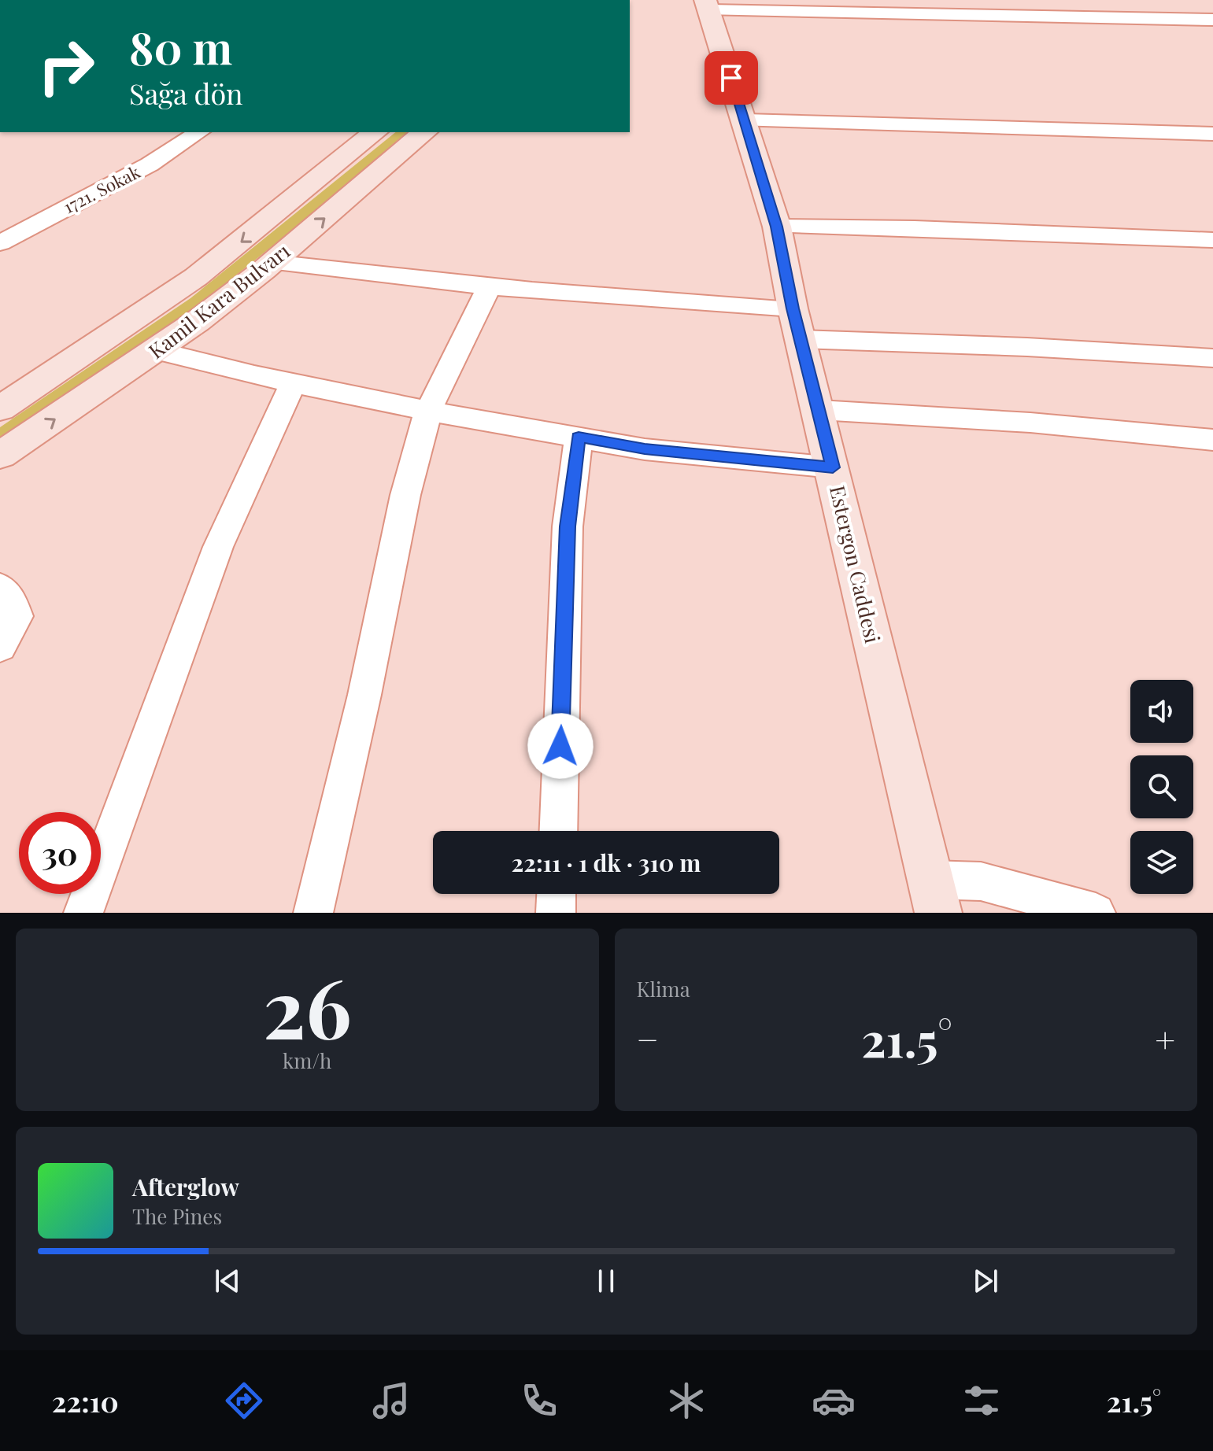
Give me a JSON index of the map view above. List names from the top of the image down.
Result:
{
  "streets": {
    "street": ["1721. Sokak", "Kamil Kara Bulvarı", "Estergon Caddesi"]
  },
  "page": {
    "turn": ["80 m", "Sağa dön"],
    "limit": "30",
    "trip": "22:11 · 1 dk · 310 m",
    "tile": [
      ["26", "km/h"],
      "Klima"
    ],
    "heat": ["−", "21.5°", "+"],
    "song": ["Afterglow", "The Pines"],
    "tabs": ["22:10", "21.5°"]
  }
}
